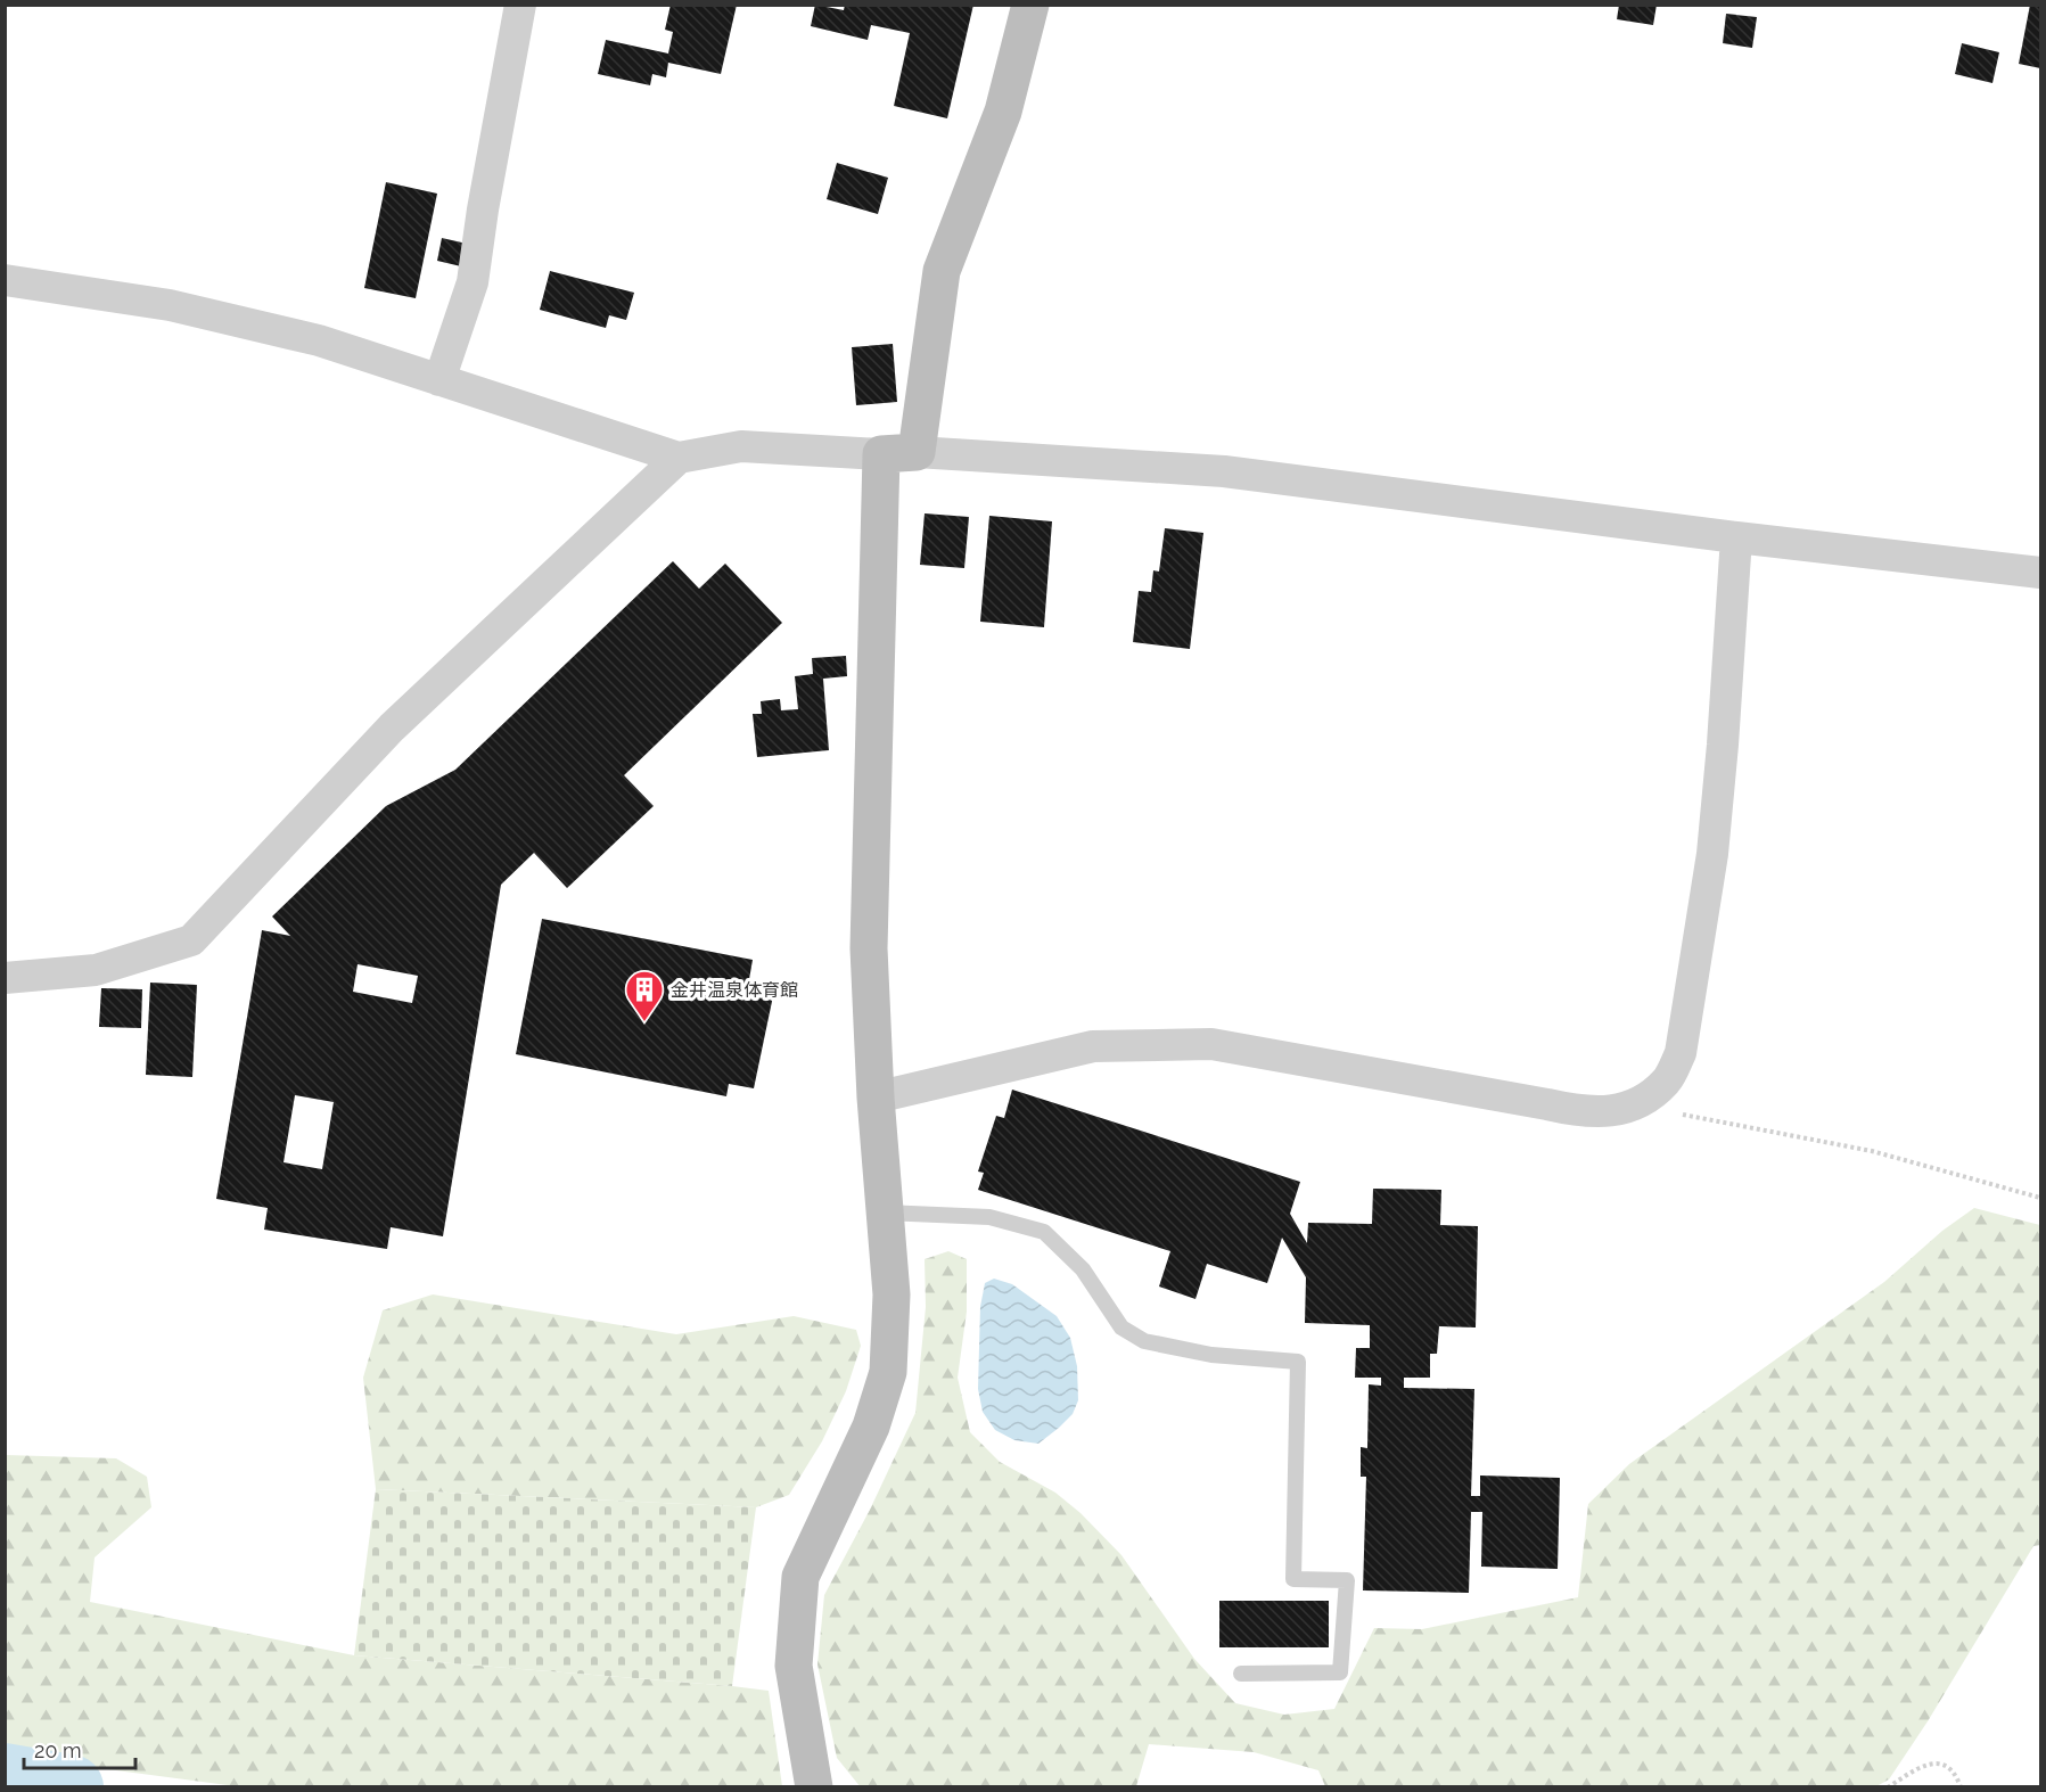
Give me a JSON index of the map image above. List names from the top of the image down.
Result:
{
  "places": {
    "building": ["金井温泉体育館"]
  },
  "scale_bar": "20 m"
}
